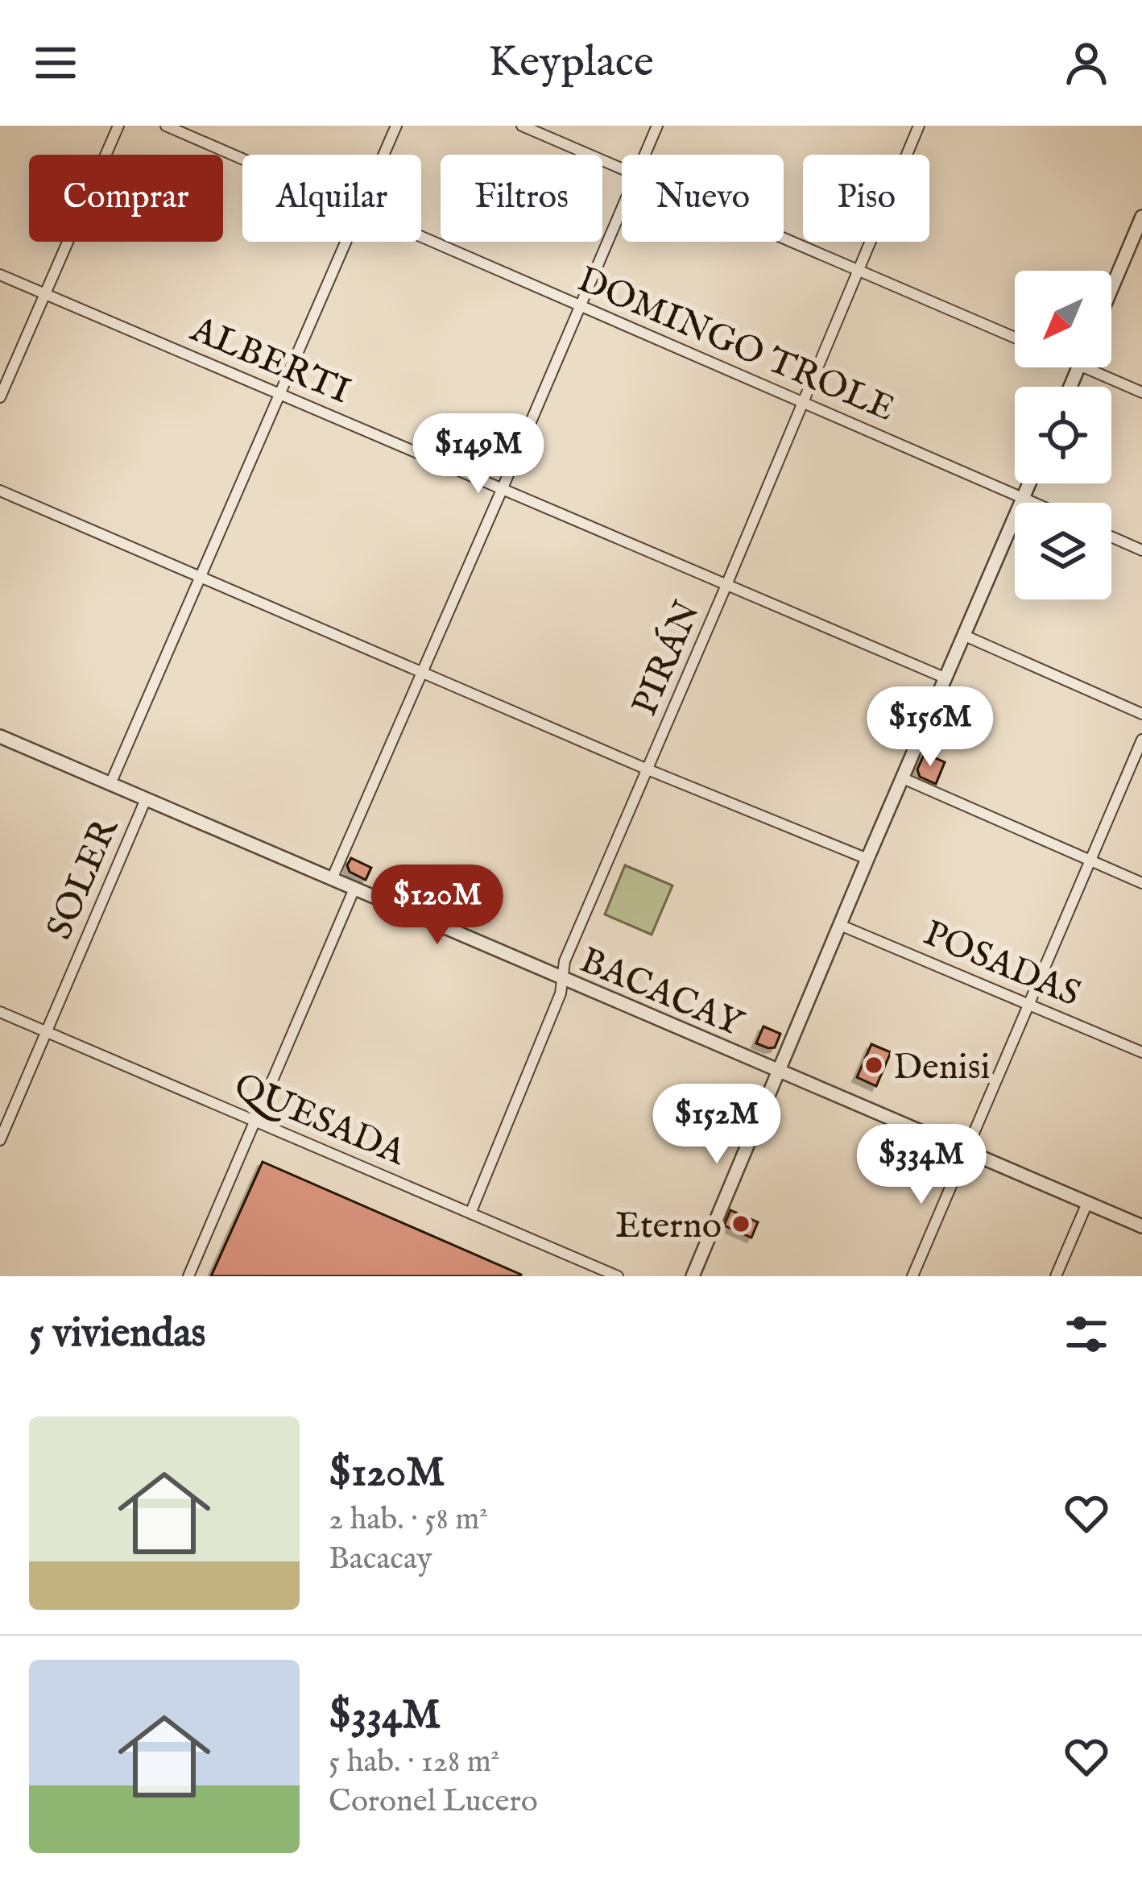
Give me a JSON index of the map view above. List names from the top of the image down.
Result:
{
  "streets": {
    "street": [
      "DOMINGO TROLE",
      "ALBERTI",
      "PIRÁN",
      "SOLER",
      "POSADAS",
      "BACACAY",
      "QUESADA"
    ]
  },
  "crossings": [
    ["DOMINGO TROLE", "PIRÁN"],
    ["ALBERTI", "PIRÁN"],
    ["PIRÁN", "BACACAY"],
    ["PIRÁN", "QUESADA"],
    ["SOLER", "BACACAY"],
    ["SOLER", "QUESADA"]
  ],
  "places": ["Denisi", "Eterno"],
  "north": "bottom left",
  "page": {
    "header": "Keyplace",
    "chip": [
      "Comprar",
      "Alquilar",
      "Filtros",
      "Nuevo",
      "Piso"
    ],
    "price": [
      "$149M",
      "$156M",
      "$120M",
      "$152M",
      "$334M"
    ],
    "heading": "5 viviendas",
    "list": [
      {
        "name": "$120M",
        "note": "2 hab. · 58 m² · Bacacay"
      },
      {
        "name": "$334M",
        "note": "5 hab. · 128 m² · Coronel Lucero"
      }
    ]
  }
}
